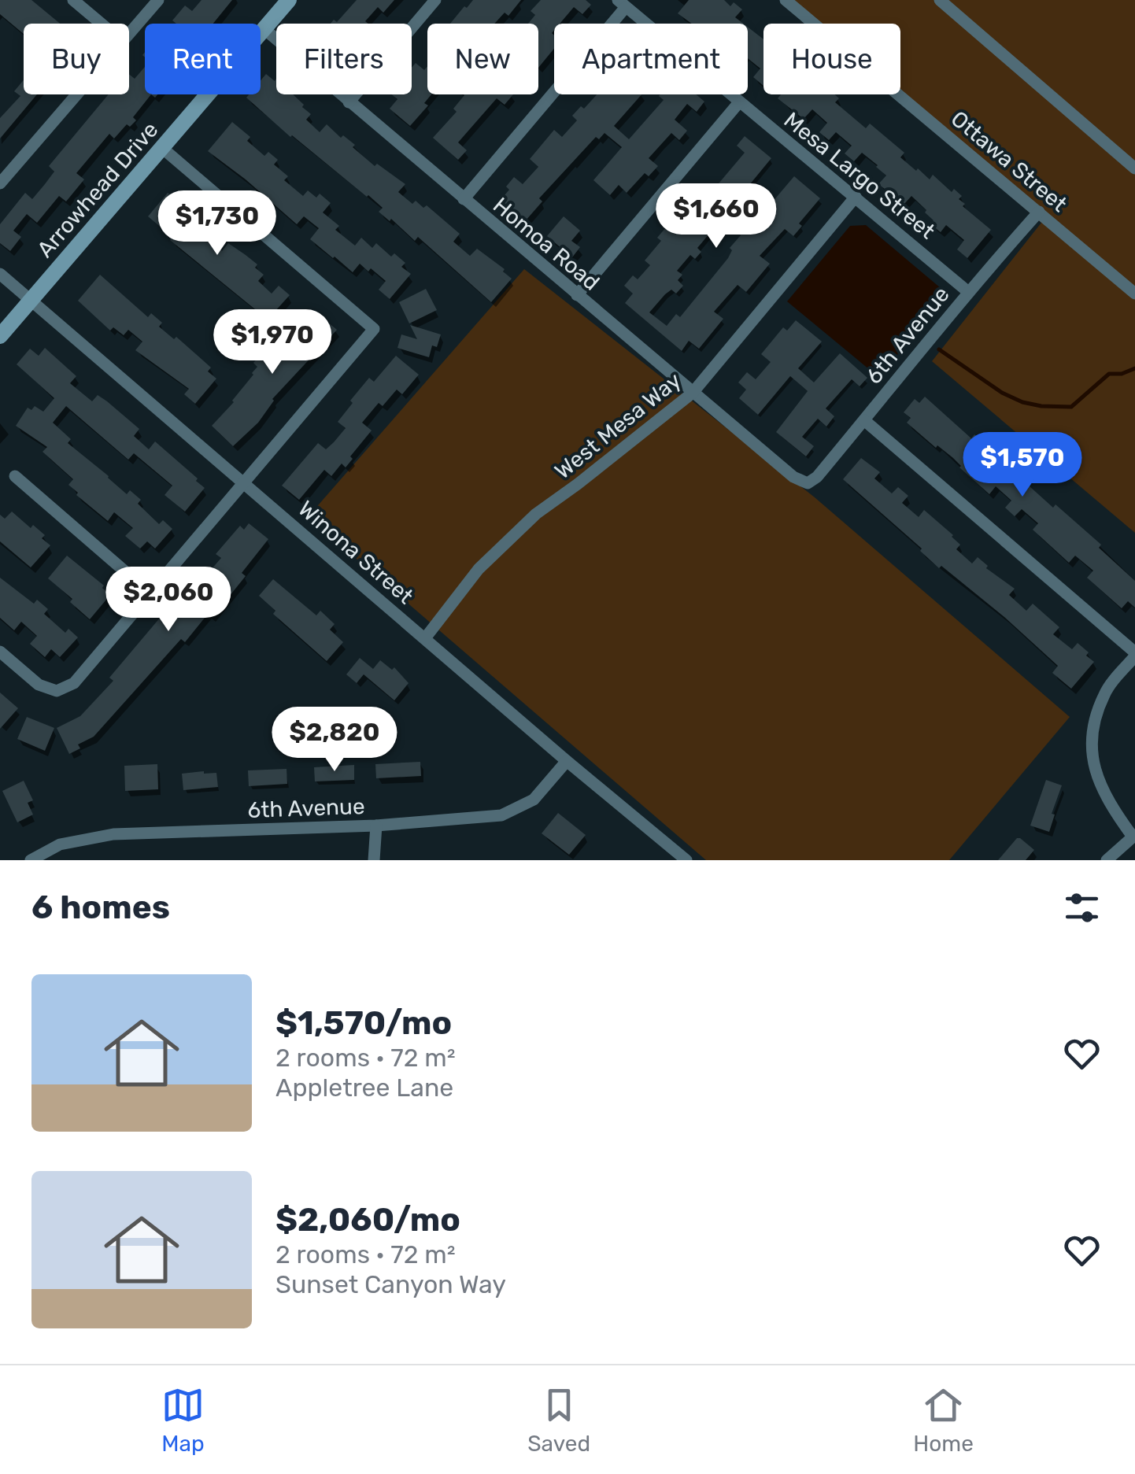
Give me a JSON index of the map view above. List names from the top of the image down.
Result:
{
  "streets": {
    "main road": ["Arrowhead Drive"],
    "street": [
      "Ottawa Street",
      "Mesa Largo Street",
      "Homoa Road",
      "6th Avenue",
      "West Mesa Way",
      "Winona Street"
    ]
  },
  "crossings": [
    ["Ottawa Street", "6th Avenue"],
    ["Mesa Largo Street", "6th Avenue"],
    ["Mesa Largo Street", "West Mesa Way"],
    ["Arrowhead Drive", "Homoa Road"],
    ["Arrowhead Drive", "Winona Street"],
    ["Homoa Road", "6th Avenue"],
    ["Homoa Road", "West Mesa Way"],
    ["6th Avenue", "Winona Street"],
    ["West Mesa Way", "Winona Street"]
  ],
  "page": {
    "chip": [
      "Buy",
      "Rent",
      "Filters",
      "New",
      "Apartment",
      "House"
    ],
    "price": [
      "$1,660",
      "$1,730",
      "$1,970",
      "$1,570",
      "$2,060",
      "$2,820"
    ],
    "heading": "6 homes",
    "list": [
      {
        "name": "$1,570/mo",
        "note": "2 rooms · 72 m² · Appletree Lane"
      },
      {
        "name": "$2,060/mo",
        "note": "2 rooms · 72 m² · Sunset Canyon Way"
      }
    ],
    "tabs": ["Map", "Saved", "Home"]
  }
}
